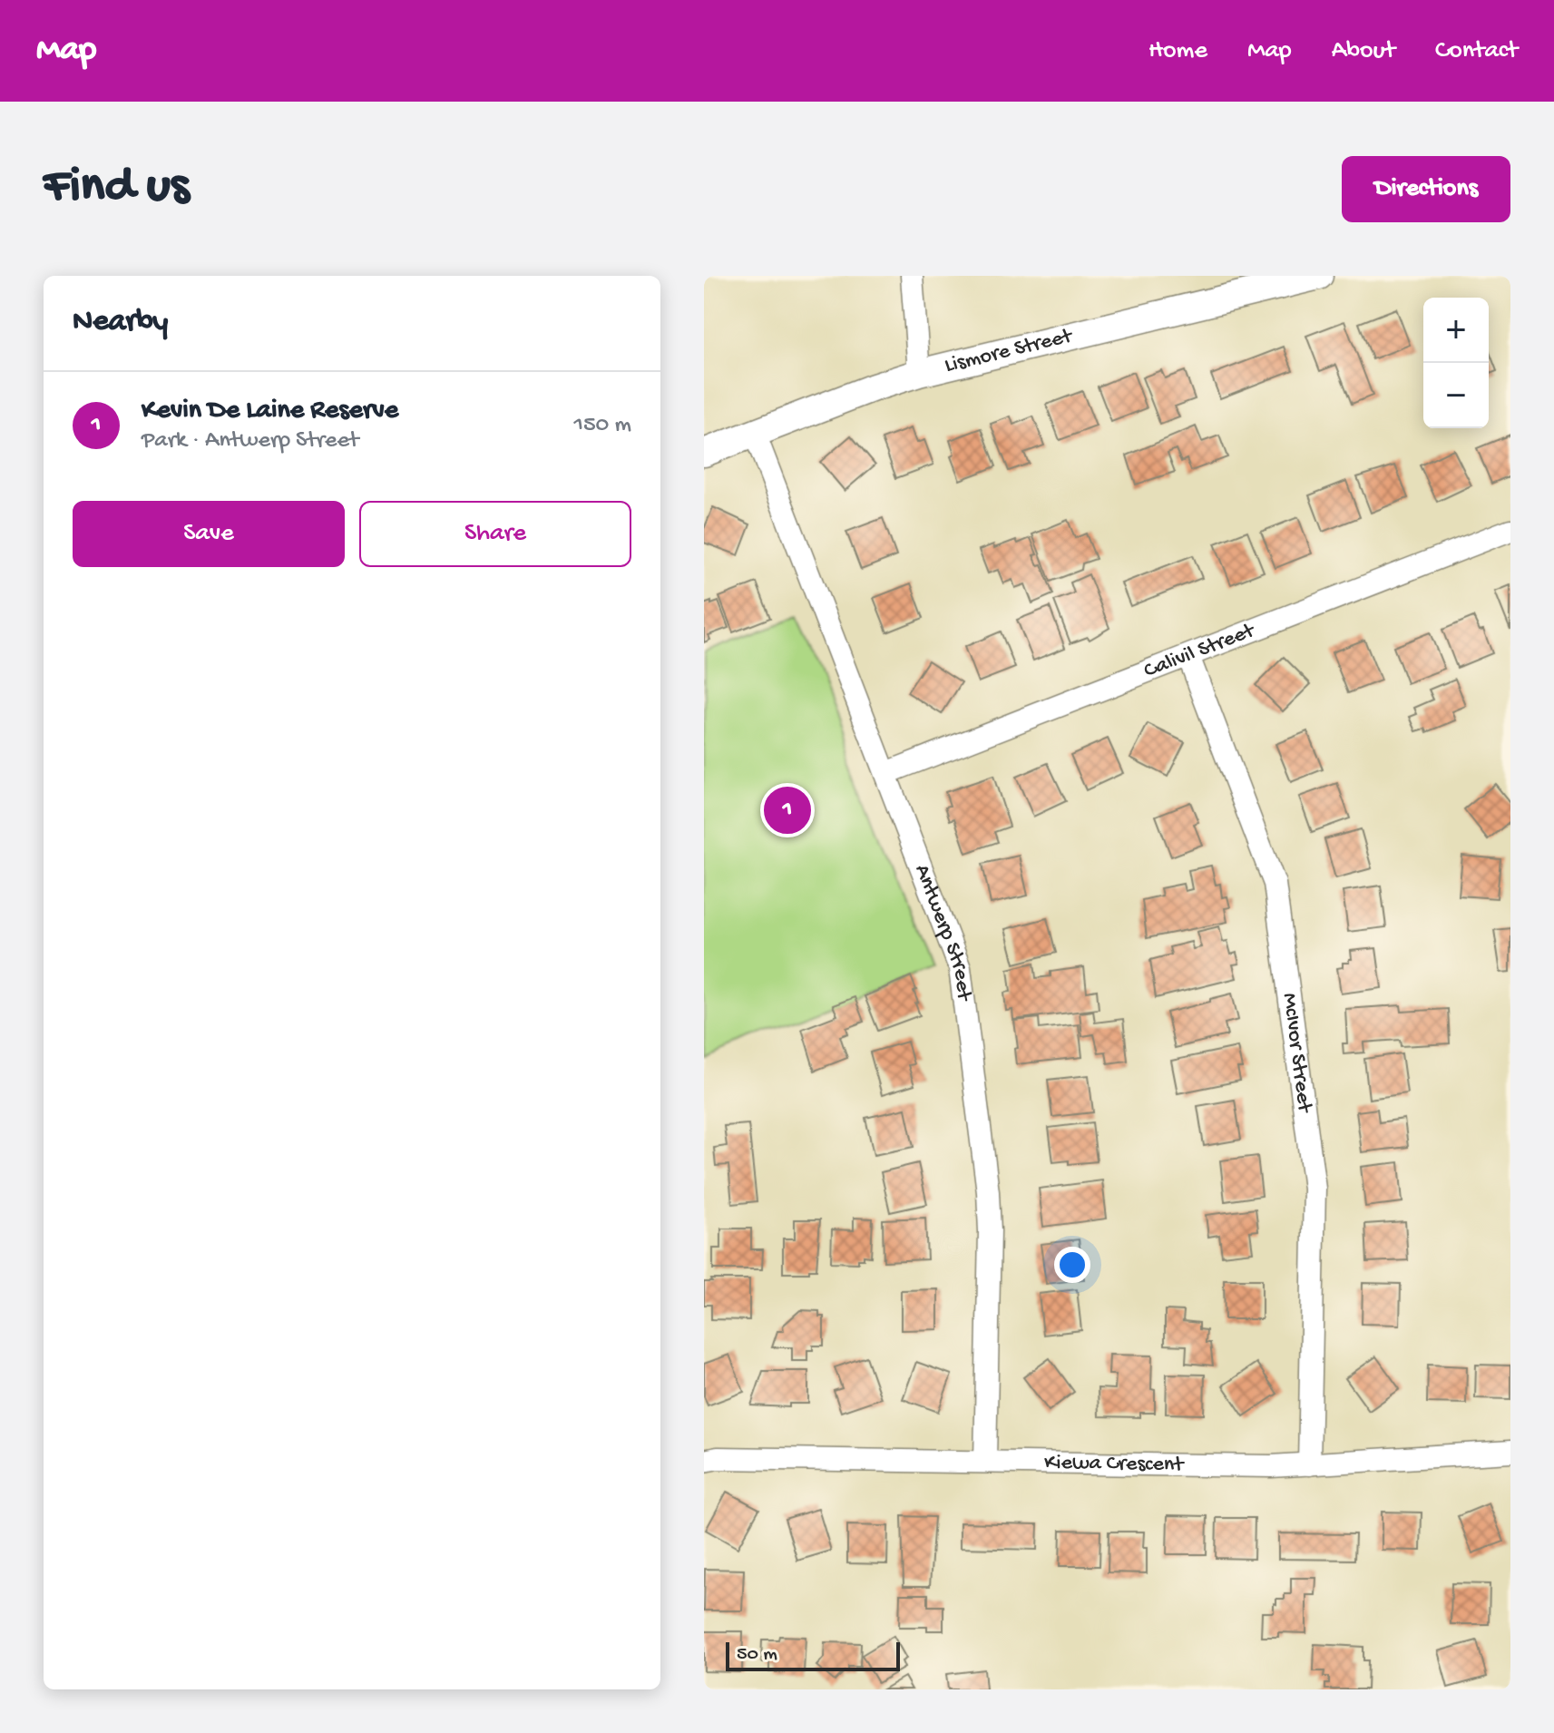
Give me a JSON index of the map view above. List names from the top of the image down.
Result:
{
  "streets": {
    "street": [
      "Lismore Street",
      "Calivil Street",
      "Antwerp Street",
      "McIvor Street",
      "Kiewa Crescent"
    ]
  },
  "crossings": [
    ["Lismore Street", "Antwerp Street"],
    ["Calivil Street", "Antwerp Street"],
    ["Calivil Street", "McIvor Street"],
    ["Antwerp Street", "Kiewa Crescent"],
    ["McIvor Street", "Kiewa Crescent"]
  ],
  "scale_bar": "50 m",
  "page": {
    "header": "Map",
    "nav": [
      "Home",
      "Map",
      "About",
      "Contact"
    ],
    "buttons": [
      "Directions",
      ["Save", "Share"]
    ],
    "title": "Find us",
    "heading": "Nearby",
    "map_buttons": ["+", "−"],
    "list": [
      {
        "mark": "1",
        "name": "Kevin De Laine Reserve",
        "note": "Park · Antwerp Street",
        "value": "150 m"
      }
    ],
    "pins": "1",
    "scale": "50 m"
  }
}
